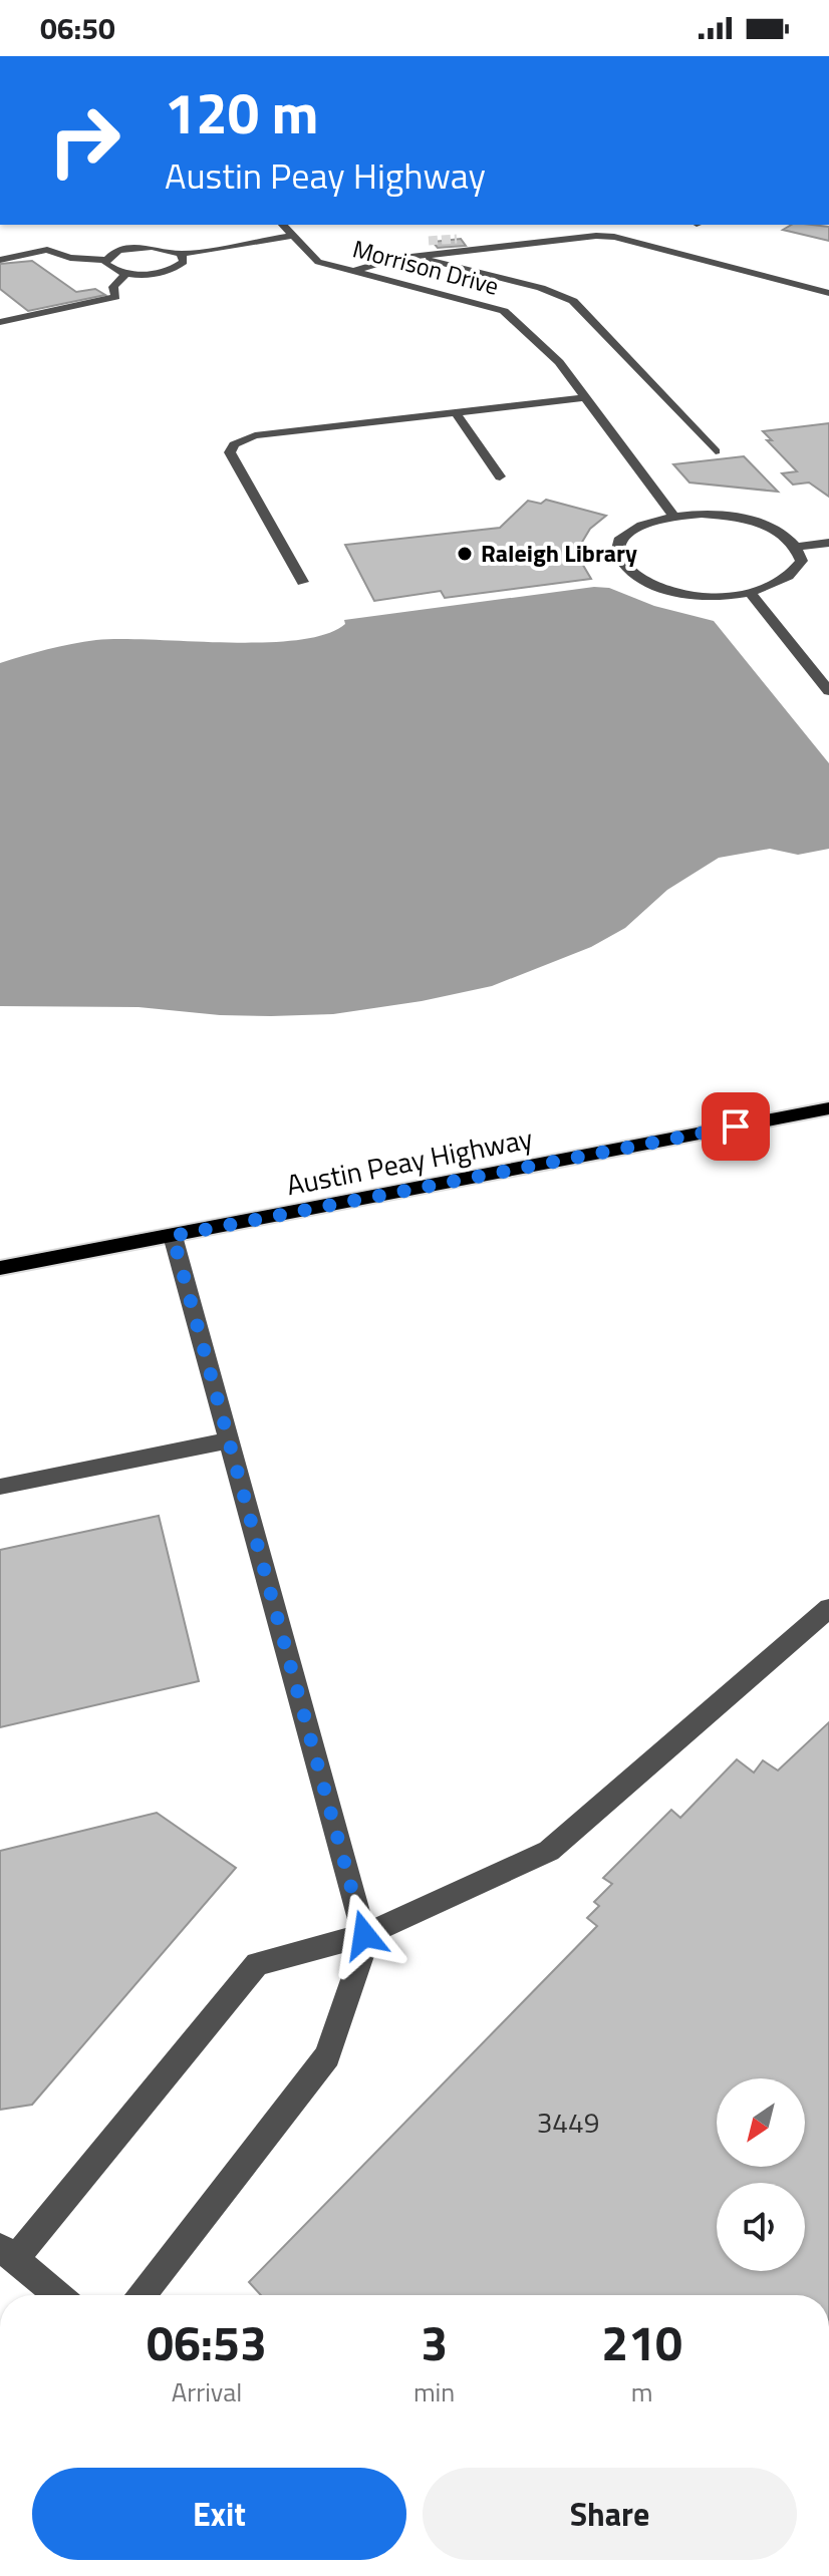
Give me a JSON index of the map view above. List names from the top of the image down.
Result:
{
  "streets": {
    "main road": ["Austin Peay Highway"],
    "street": ["Morrison Drive"]
  },
  "places": ["Raleigh Library"],
  "house_numbers": ["3449"],
  "north": "bottom left",
  "page": {
    "status": "06:50",
    "turn": ["120 m", "Austin Peay Highway"],
    "eta": [
      "06:53",
      "Arrival",
      "3",
      "min",
      "210",
      "m"
    ],
    "buttons": ["Exit", "Share"]
  }
}
